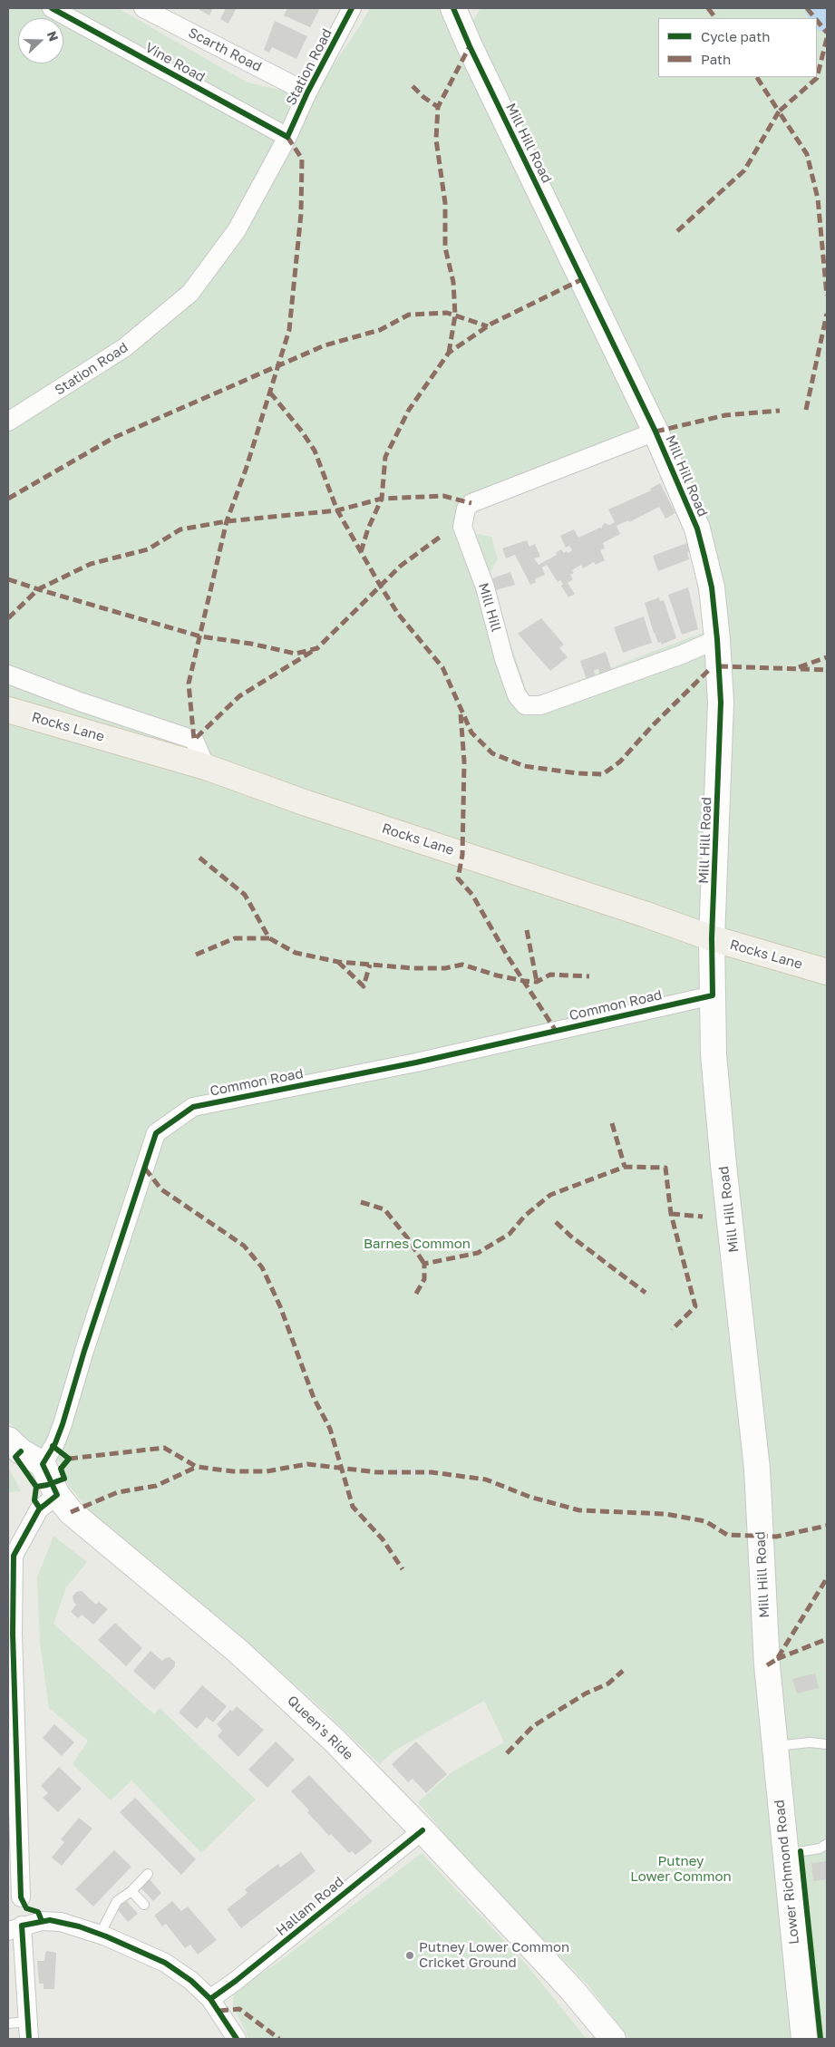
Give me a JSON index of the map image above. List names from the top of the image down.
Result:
{
  "streets": {
    "main road": [
      "Mill Hill Road",
      "Rocks Lane",
      "Queen's Ride",
      "Lower Richmond Road"
    ],
    "street": [
      "Scarth Road",
      "Vine Road",
      "Station Road",
      "Mill Hill",
      "Common Road",
      "Hallam Road"
    ]
  },
  "crossings": [
    ["Scarth Road", "Station Road"],
    ["Vine Road", "Station Road"],
    ["Mill Hill Road", "Mill Hill"],
    ["Mill Hill Road", "Rocks Lane"],
    ["Mill Hill Road", "Common Road"],
    ["Mill Hill Road", "Lower Richmond Road"],
    ["Common Road", "Queen's Ride"],
    ["Queen's Ride", "Hallam Road"]
  ],
  "parks": ["Barnes Common", "Putney Lower Common"],
  "places": ["Putney Lower Common Cricket Ground"],
  "legend": ["Cycle path", "Path"],
  "north": "right"
}
